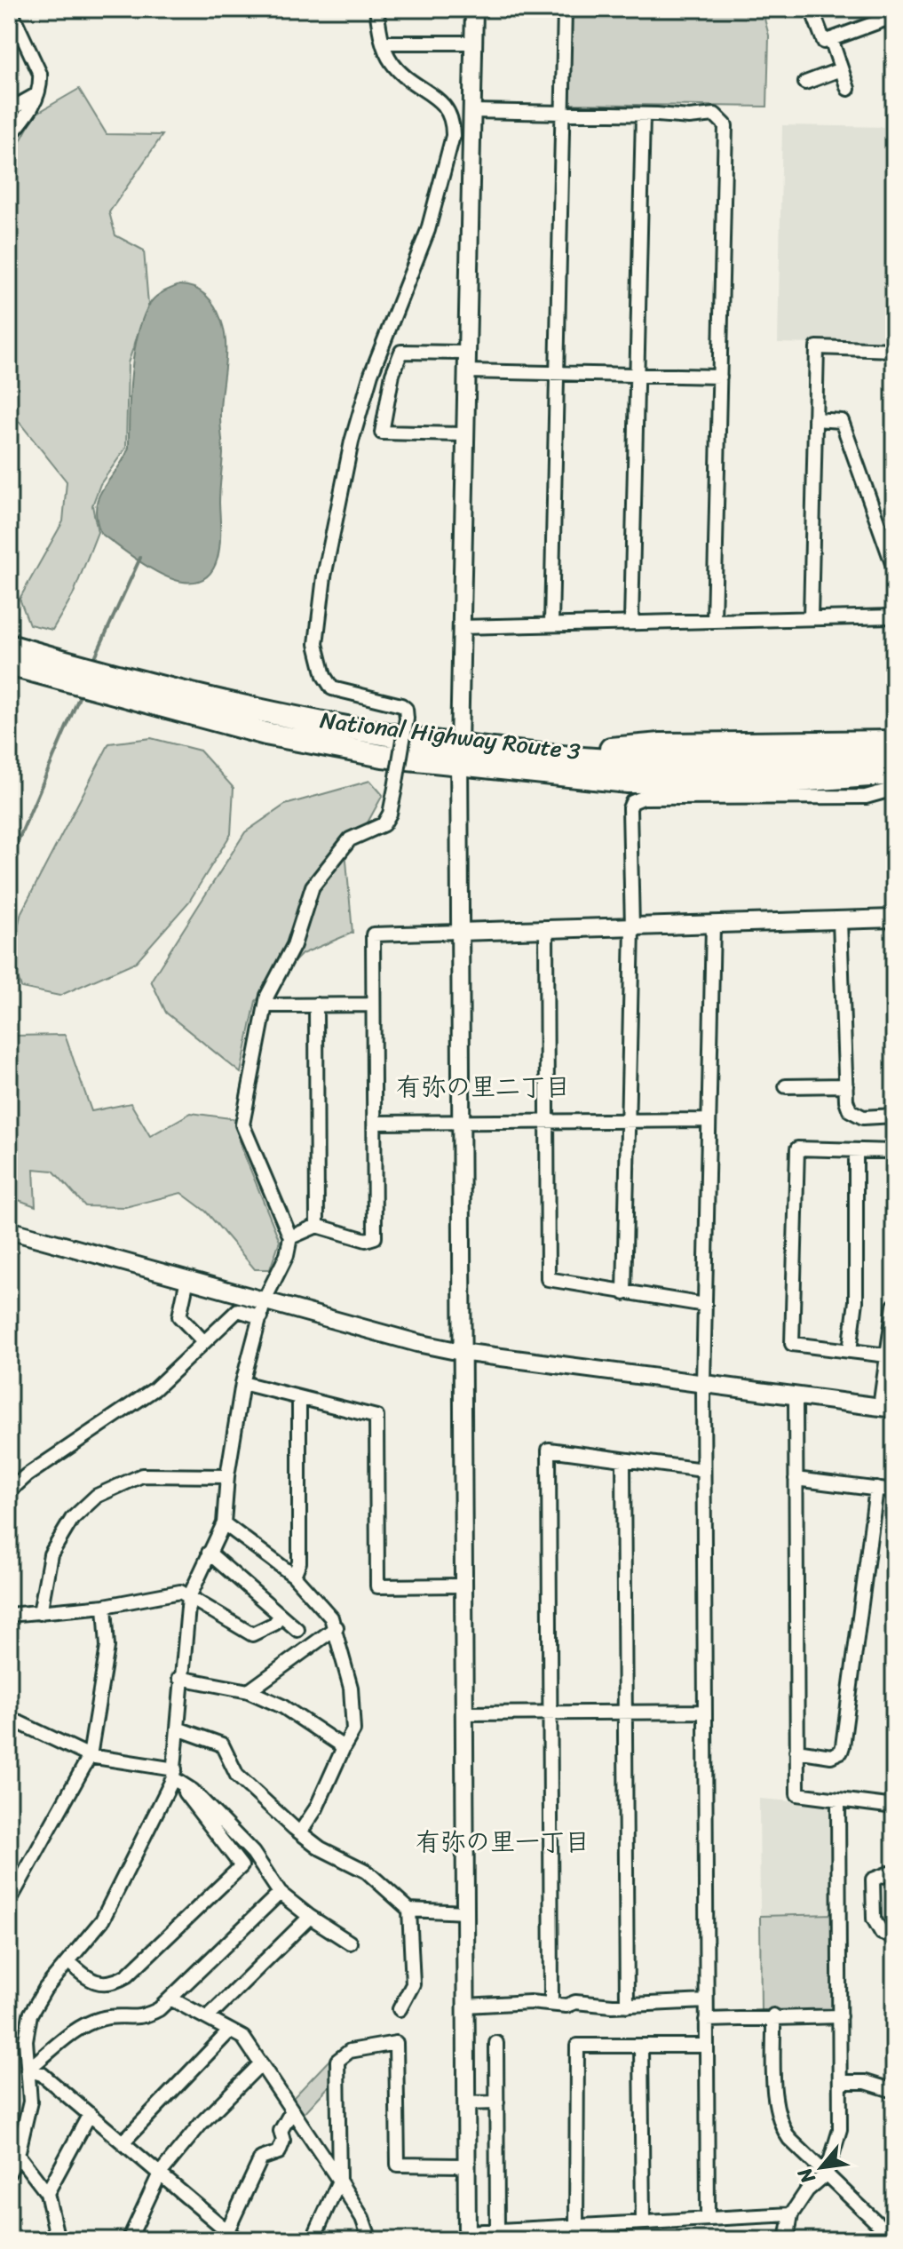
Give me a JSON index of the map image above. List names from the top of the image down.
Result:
{
  "streets": {
    "highway": ["National Highway Route 3"]
  },
  "districts": ["有弥の里二丁目", "有弥の里一丁目"],
  "north": "bottom left"
}
